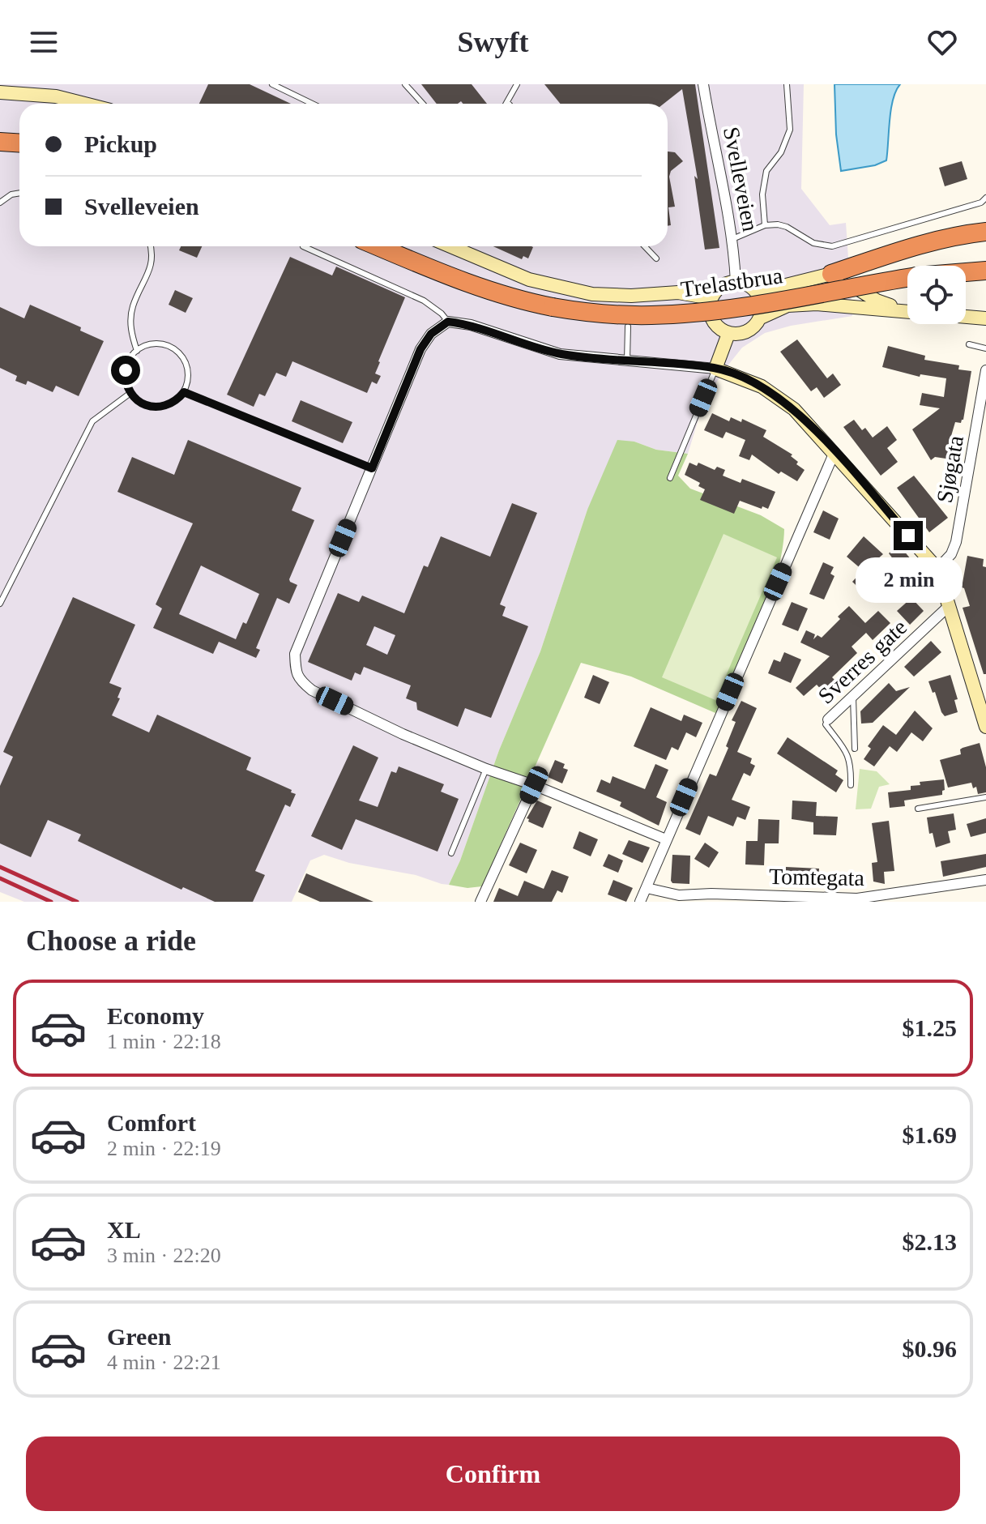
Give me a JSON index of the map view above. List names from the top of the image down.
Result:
{
  "streets": {
    "highway": ["Trelastbrua"],
    "street": [
      "Svelleveien",
      "Sjøgata",
      "Sverres gate",
      "Tomtegata"
    ]
  },
  "page": {
    "header": "Swyft",
    "banner": ["Pickup", "Svelleveien"],
    "bubble": "2 min",
    "heading": "Choose a ride",
    "list": [
      {
        "name": "Economy",
        "note": "1 min · 22:18",
        "value": "$1.25"
      },
      {
        "name": "Comfort",
        "note": "2 min · 22:19",
        "value": "$1.69"
      },
      {
        "name": "XL",
        "note": "3 min · 22:20",
        "value": "$2.13"
      },
      {
        "name": "Green",
        "note": "4 min · 22:21",
        "value": "$0.96"
      }
    ],
    "buttons": "Confirm"
  }
}
